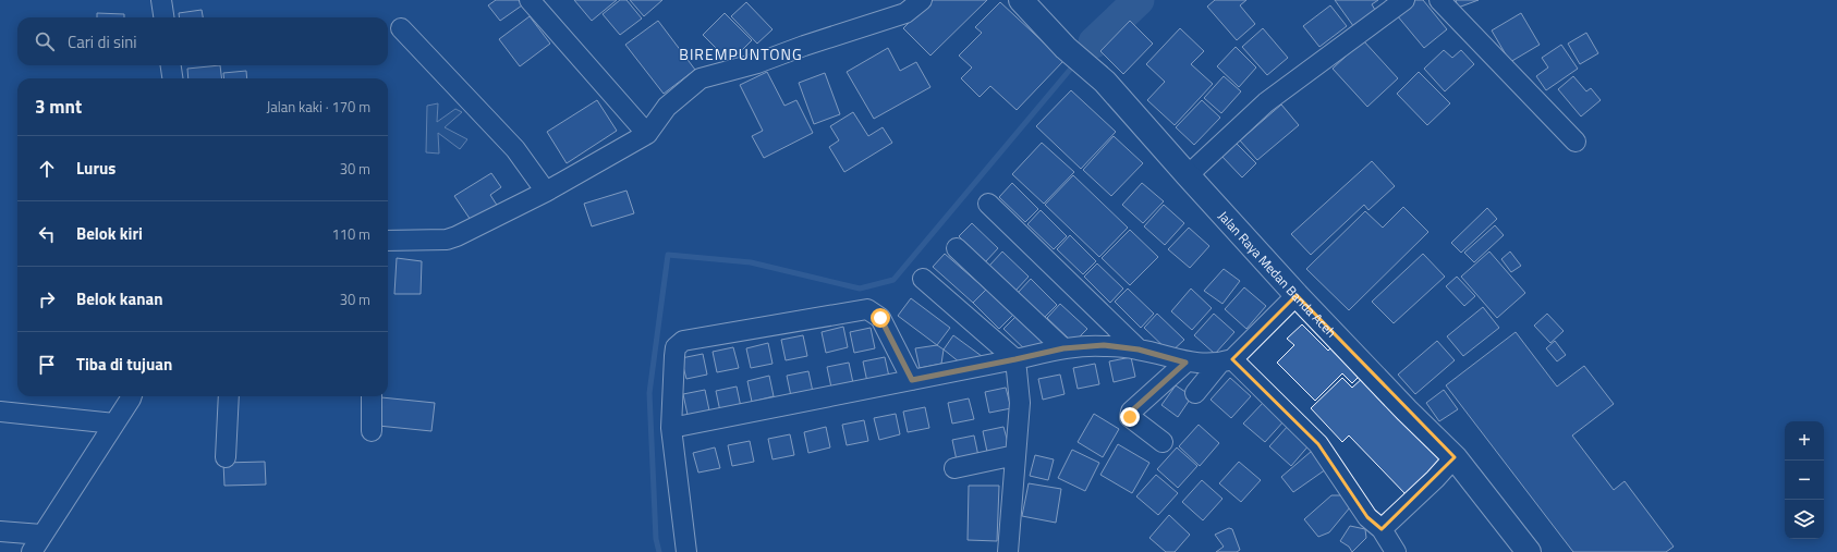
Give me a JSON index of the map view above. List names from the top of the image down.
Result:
{
  "streets": {
    "highway": ["Jalan Raya Medan Banda Aceh"]
  },
  "districts": ["BIREMPUNTONG"],
  "page": {
    "search": "Cari di sini",
    "heading": ["3 mnt", "Jalan kaki · 170 m"],
    "list": [
      ["Lurus", "30 m"],
      ["Belok kiri", "110 m"],
      ["Belok kanan", "30 m"],
      "Tiba di tujuan"
    ],
    "map_buttons": ["+", "−"]
  }
}
